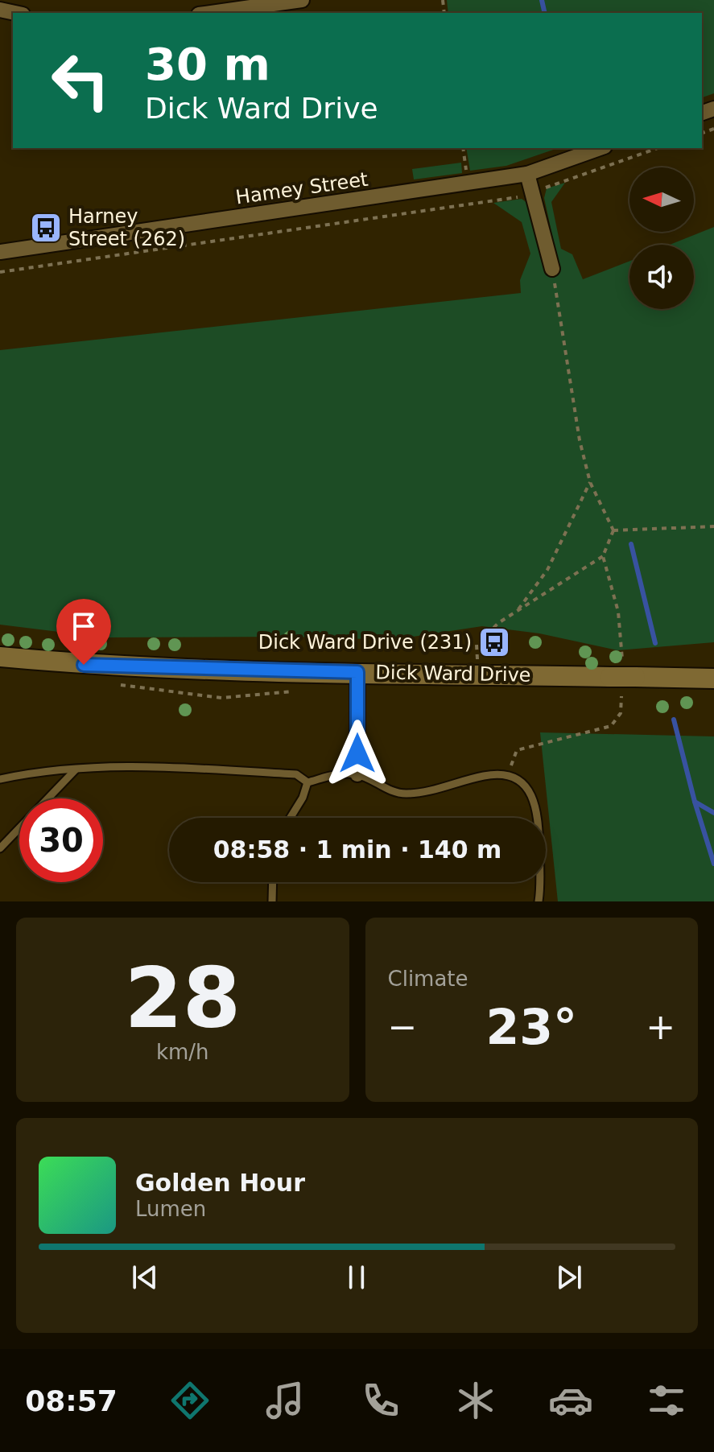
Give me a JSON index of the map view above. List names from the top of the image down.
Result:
{
  "streets": {
    "street": ["Hamey Street", "Dick Ward Drive"]
  },
  "places": {
    "bus stop": ["Harney Street (262)", "Dick Ward Drive (231)"]
  },
  "north": "left",
  "page": {
    "turn": ["30 m", "Dick Ward Drive"],
    "limit": "30",
    "trip": "08:58 · 1 min · 140 m",
    "tile": [
      ["28", "km/h"],
      "Climate"
    ],
    "heat": ["−", "23°", "+"],
    "song": ["Golden Hour", "Lumen"],
    "tabs": "08:57"
  }
}
